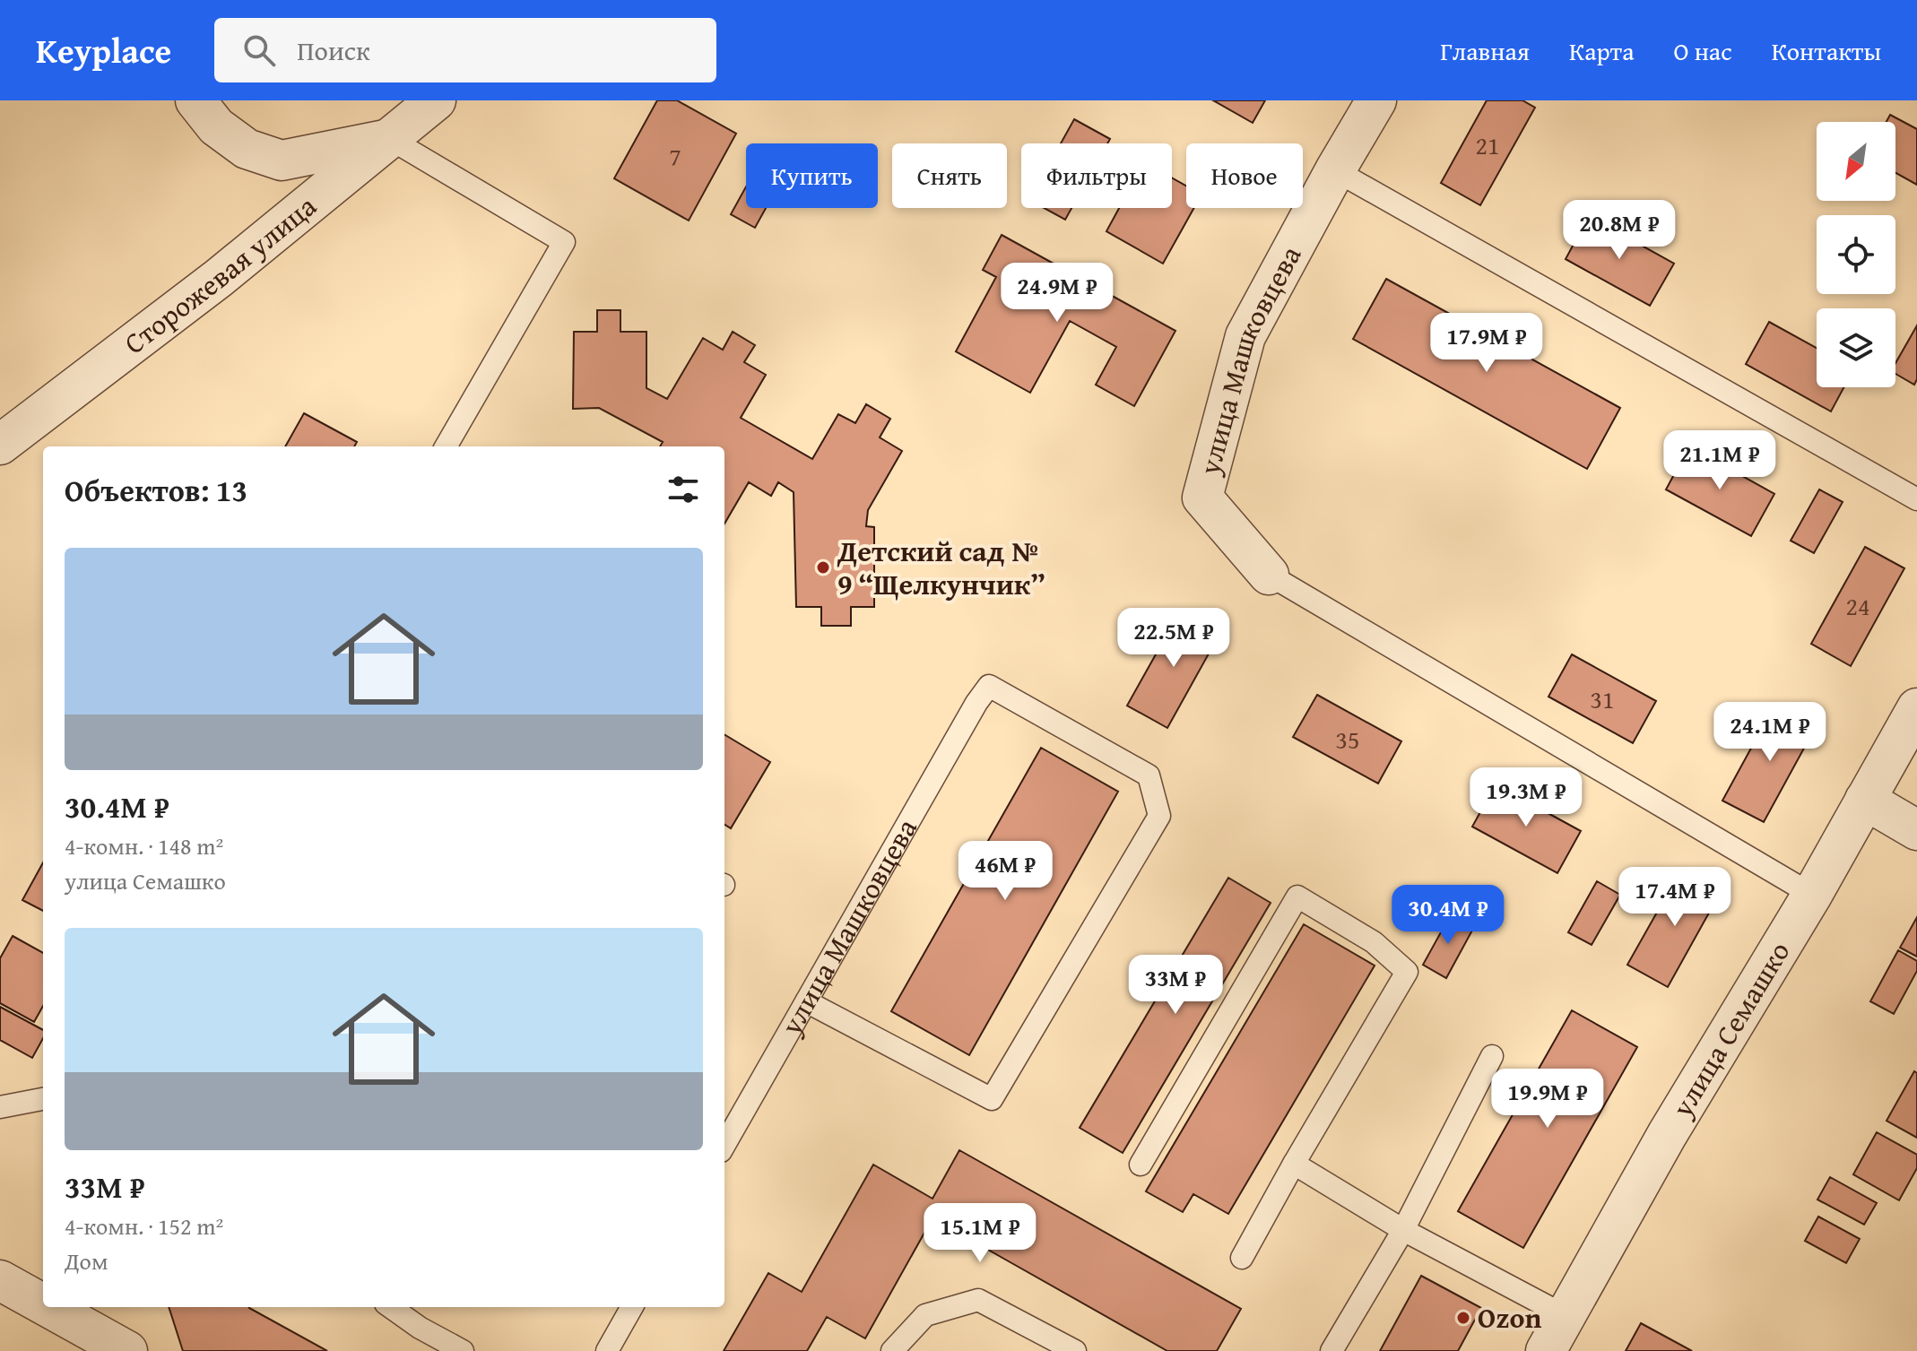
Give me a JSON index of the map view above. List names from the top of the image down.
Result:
{
  "streets": {
    "street": ["Сторожевая улица", "улица Машковцева", "улица Семашко"]
  },
  "places": ["Детский сад № 9 “Щелкунчик”", "Ozon"],
  "house_numbers": [
    "21",
    "7",
    "24",
    "31",
    "35"
  ],
  "north": "bottom left",
  "page": {
    "header": "Keyplace",
    "search": "Поиск",
    "nav": [
      "Главная",
      "Карта",
      "О нас",
      "Контакты"
    ],
    "chip": [
      "Купить",
      "Снять",
      "Фильтры",
      "Новое"
    ],
    "price": [
      "20.8M ₽",
      "24.9M ₽",
      "17.9M ₽",
      "21.1M ₽",
      "22.5M ₽",
      "24.1M ₽",
      "19.3M ₽",
      "46M ₽",
      "17.4M ₽",
      "30.4M ₽",
      "33M ₽",
      "19.9M ₽",
      "15.1M ₽"
    ],
    "heading": "Объектов: 13",
    "list": [
      {
        "name": "30.4M ₽",
        "note": "4-комн. · 148 m² · улица Семашко"
      },
      {
        "name": "33M ₽",
        "note": "4-комн. · 152 m² · Дом"
      }
    ]
  }
}
